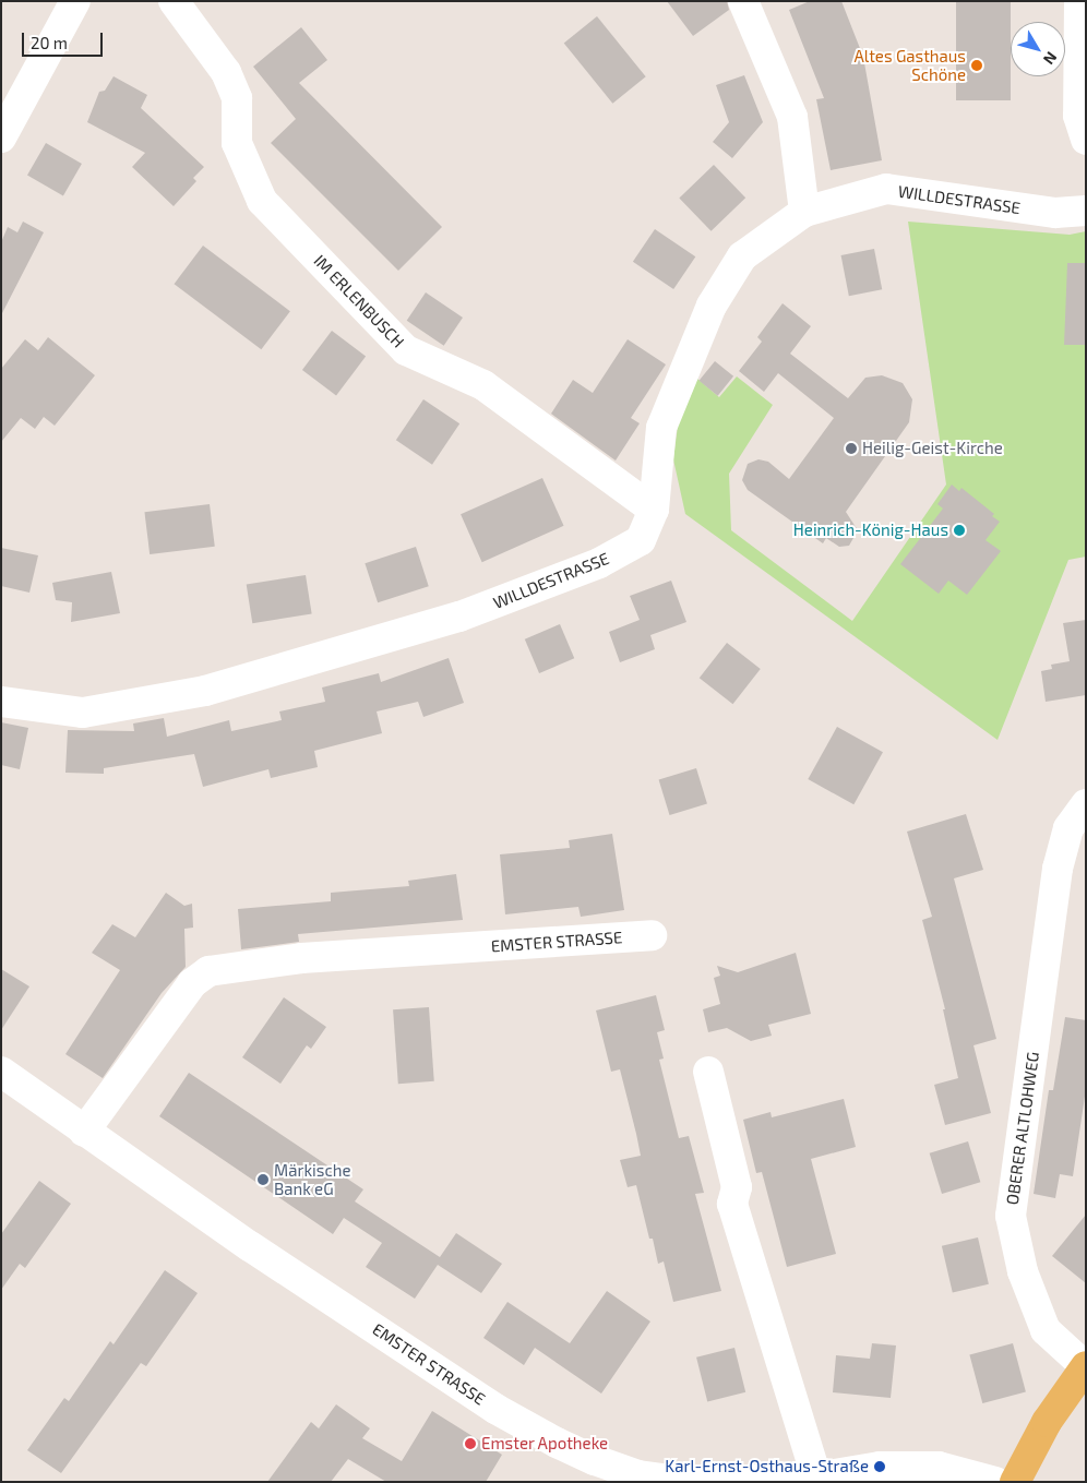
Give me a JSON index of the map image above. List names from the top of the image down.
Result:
{
  "streets": {
    "street": [
      "WILLDESTRASSE",
      "IM ERLENBUSCH",
      "EMSTER STRASSE",
      "OBERER ALTLOHWEG"
    ]
  },
  "crossings": [
    ["WILLDESTRASSE", "IM ERLENBUSCH"]
  ],
  "places": [
    "Altes Gasthaus Schöne",
    "Heilig-Geist-Kirche",
    "Heinrich-König-Haus",
    "Märkische Bank eG",
    "Emster Apotheke",
    "Karl-Ernst-Osthaus-Straße"
  ],
  "scale_bar": "20 m",
  "north": "bottom right"
}
